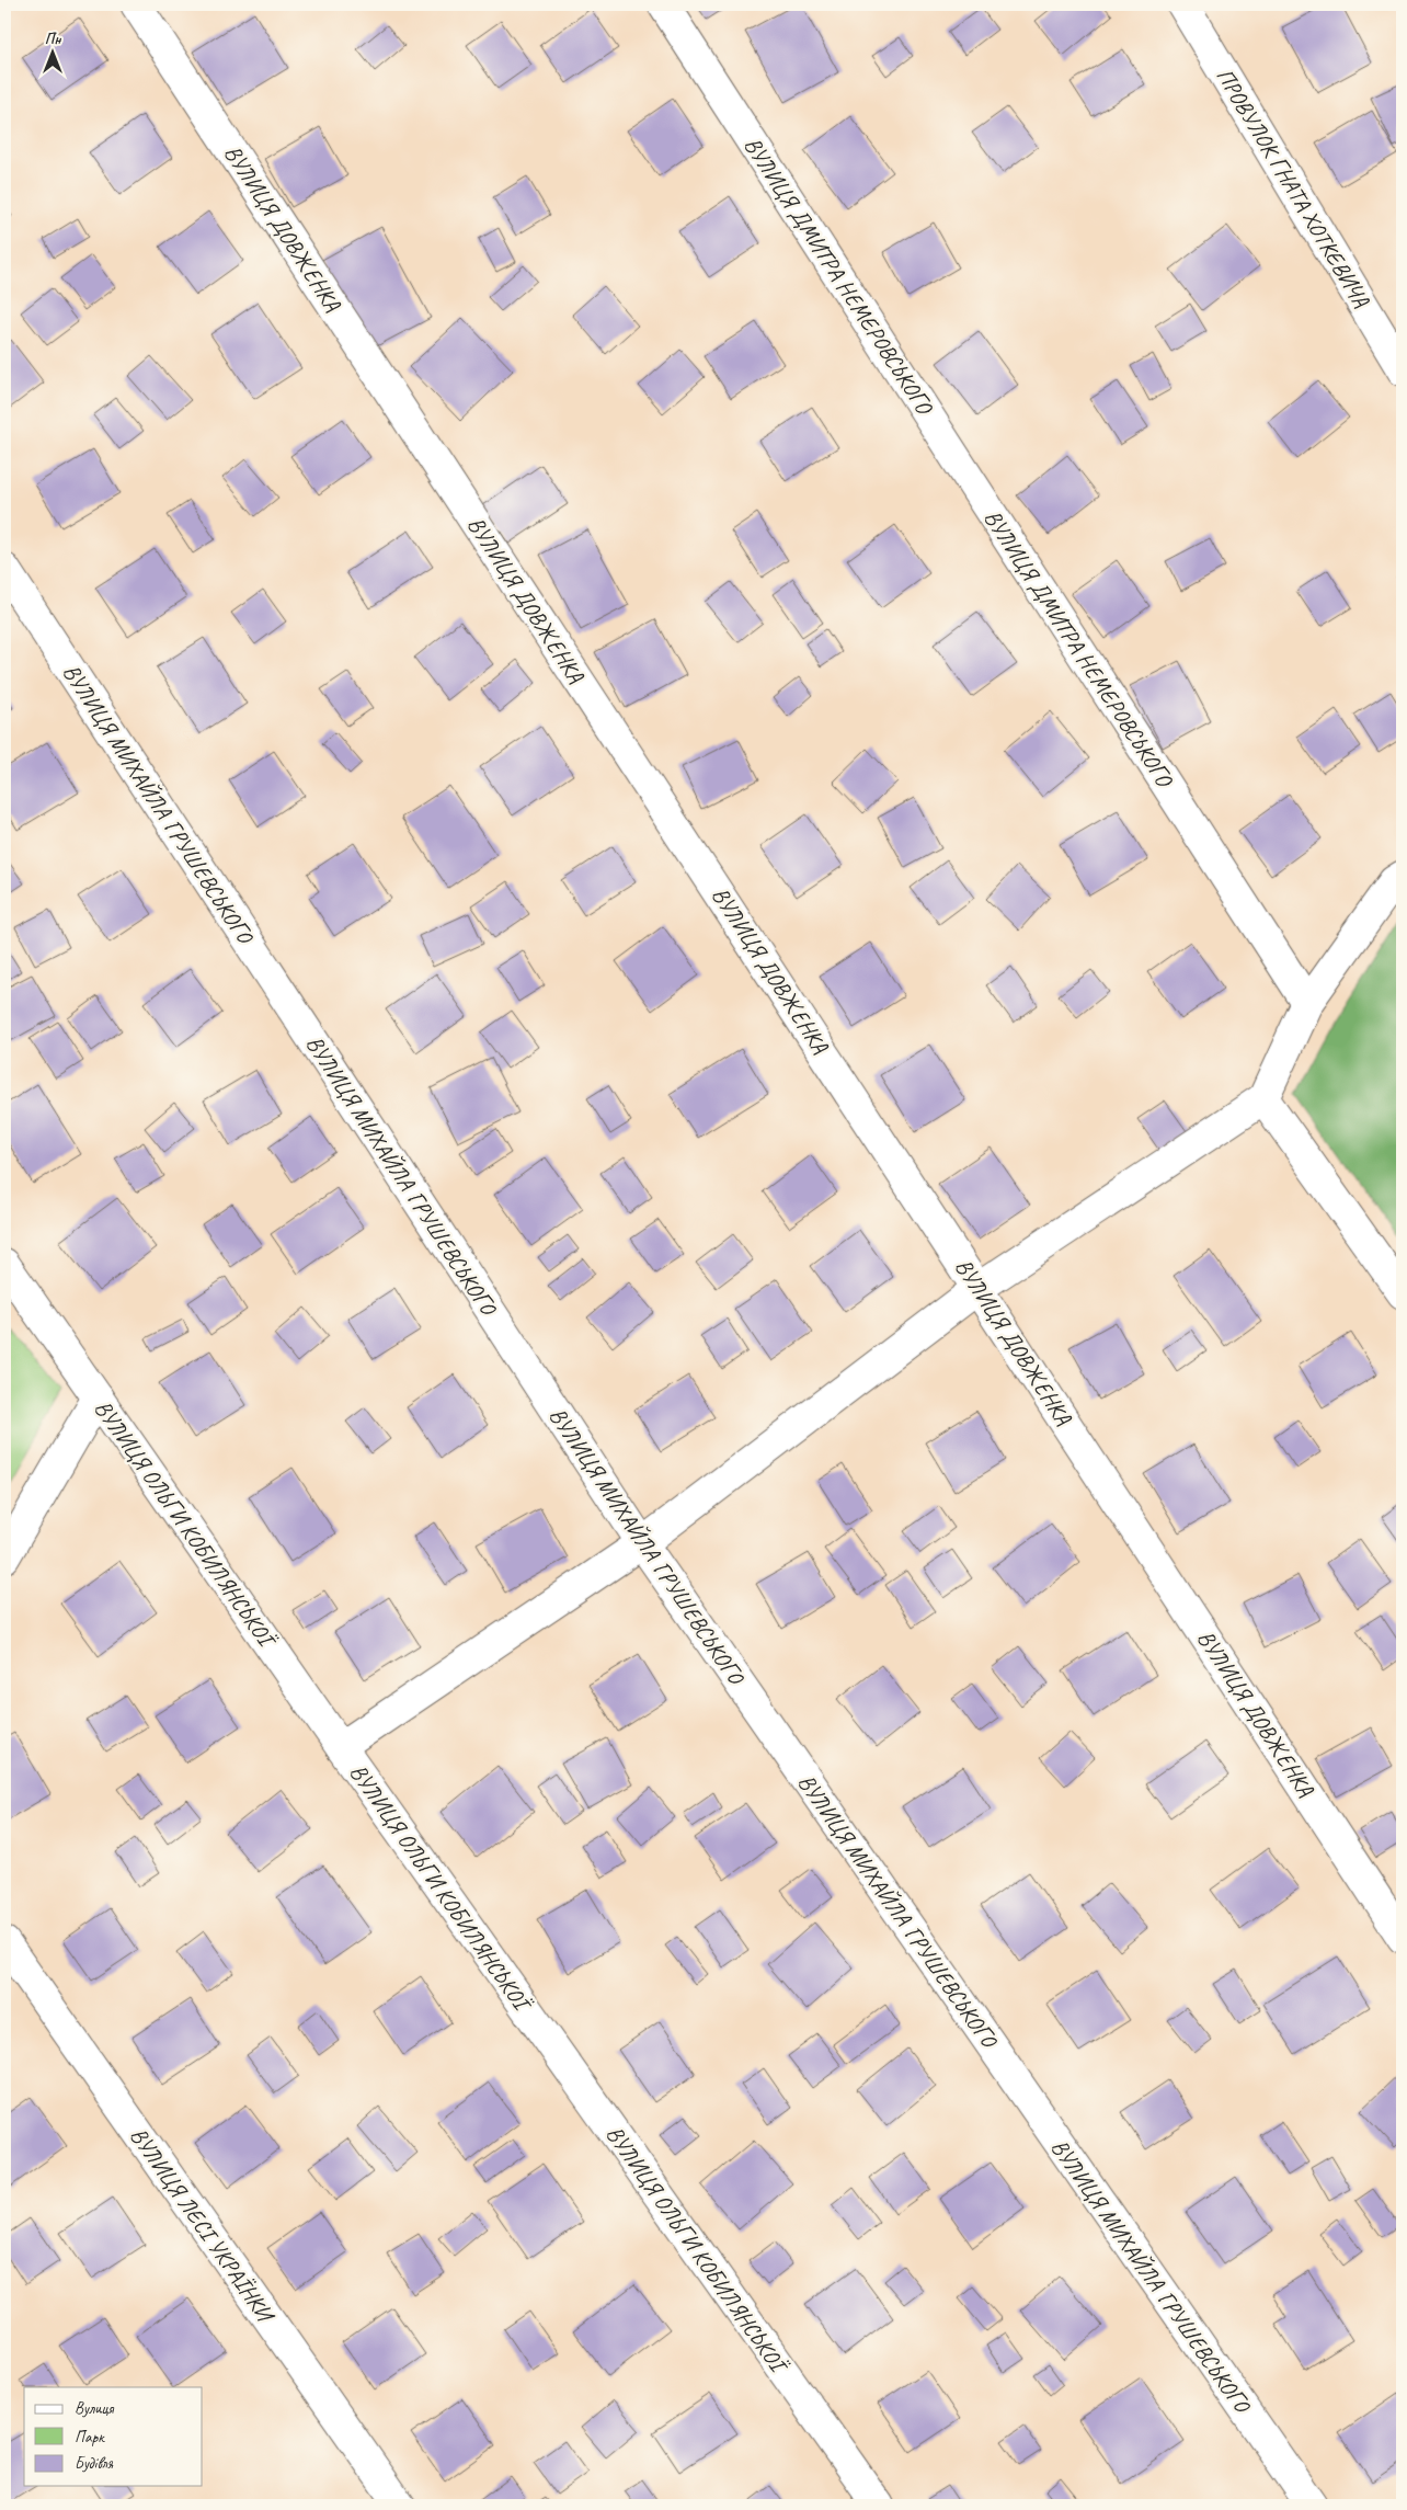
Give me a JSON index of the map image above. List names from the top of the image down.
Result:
{
  "streets": {
    "street": [
      "ПРОВУЛОК ГНАТА ХОТКЕВИЧА",
      "ВУЛИЦЯ ДОВЖЕНКА",
      "ВУЛИЦЯ ДМИТРА НЕМЕРОВСЬКОГО",
      "ВУЛИЦЯ МИХАЙЛА ГРУШЕВСЬКОГО",
      "ВУЛИЦЯ ОЛЬГИ КОБИЛЯНСЬКОЇ",
      "ВУЛИЦЯ ЛЕСІ УКРАЇНКИ"
    ]
  },
  "legend": ["Вулиця", "Парк", "Будівля"],
  "north": "top"
}
